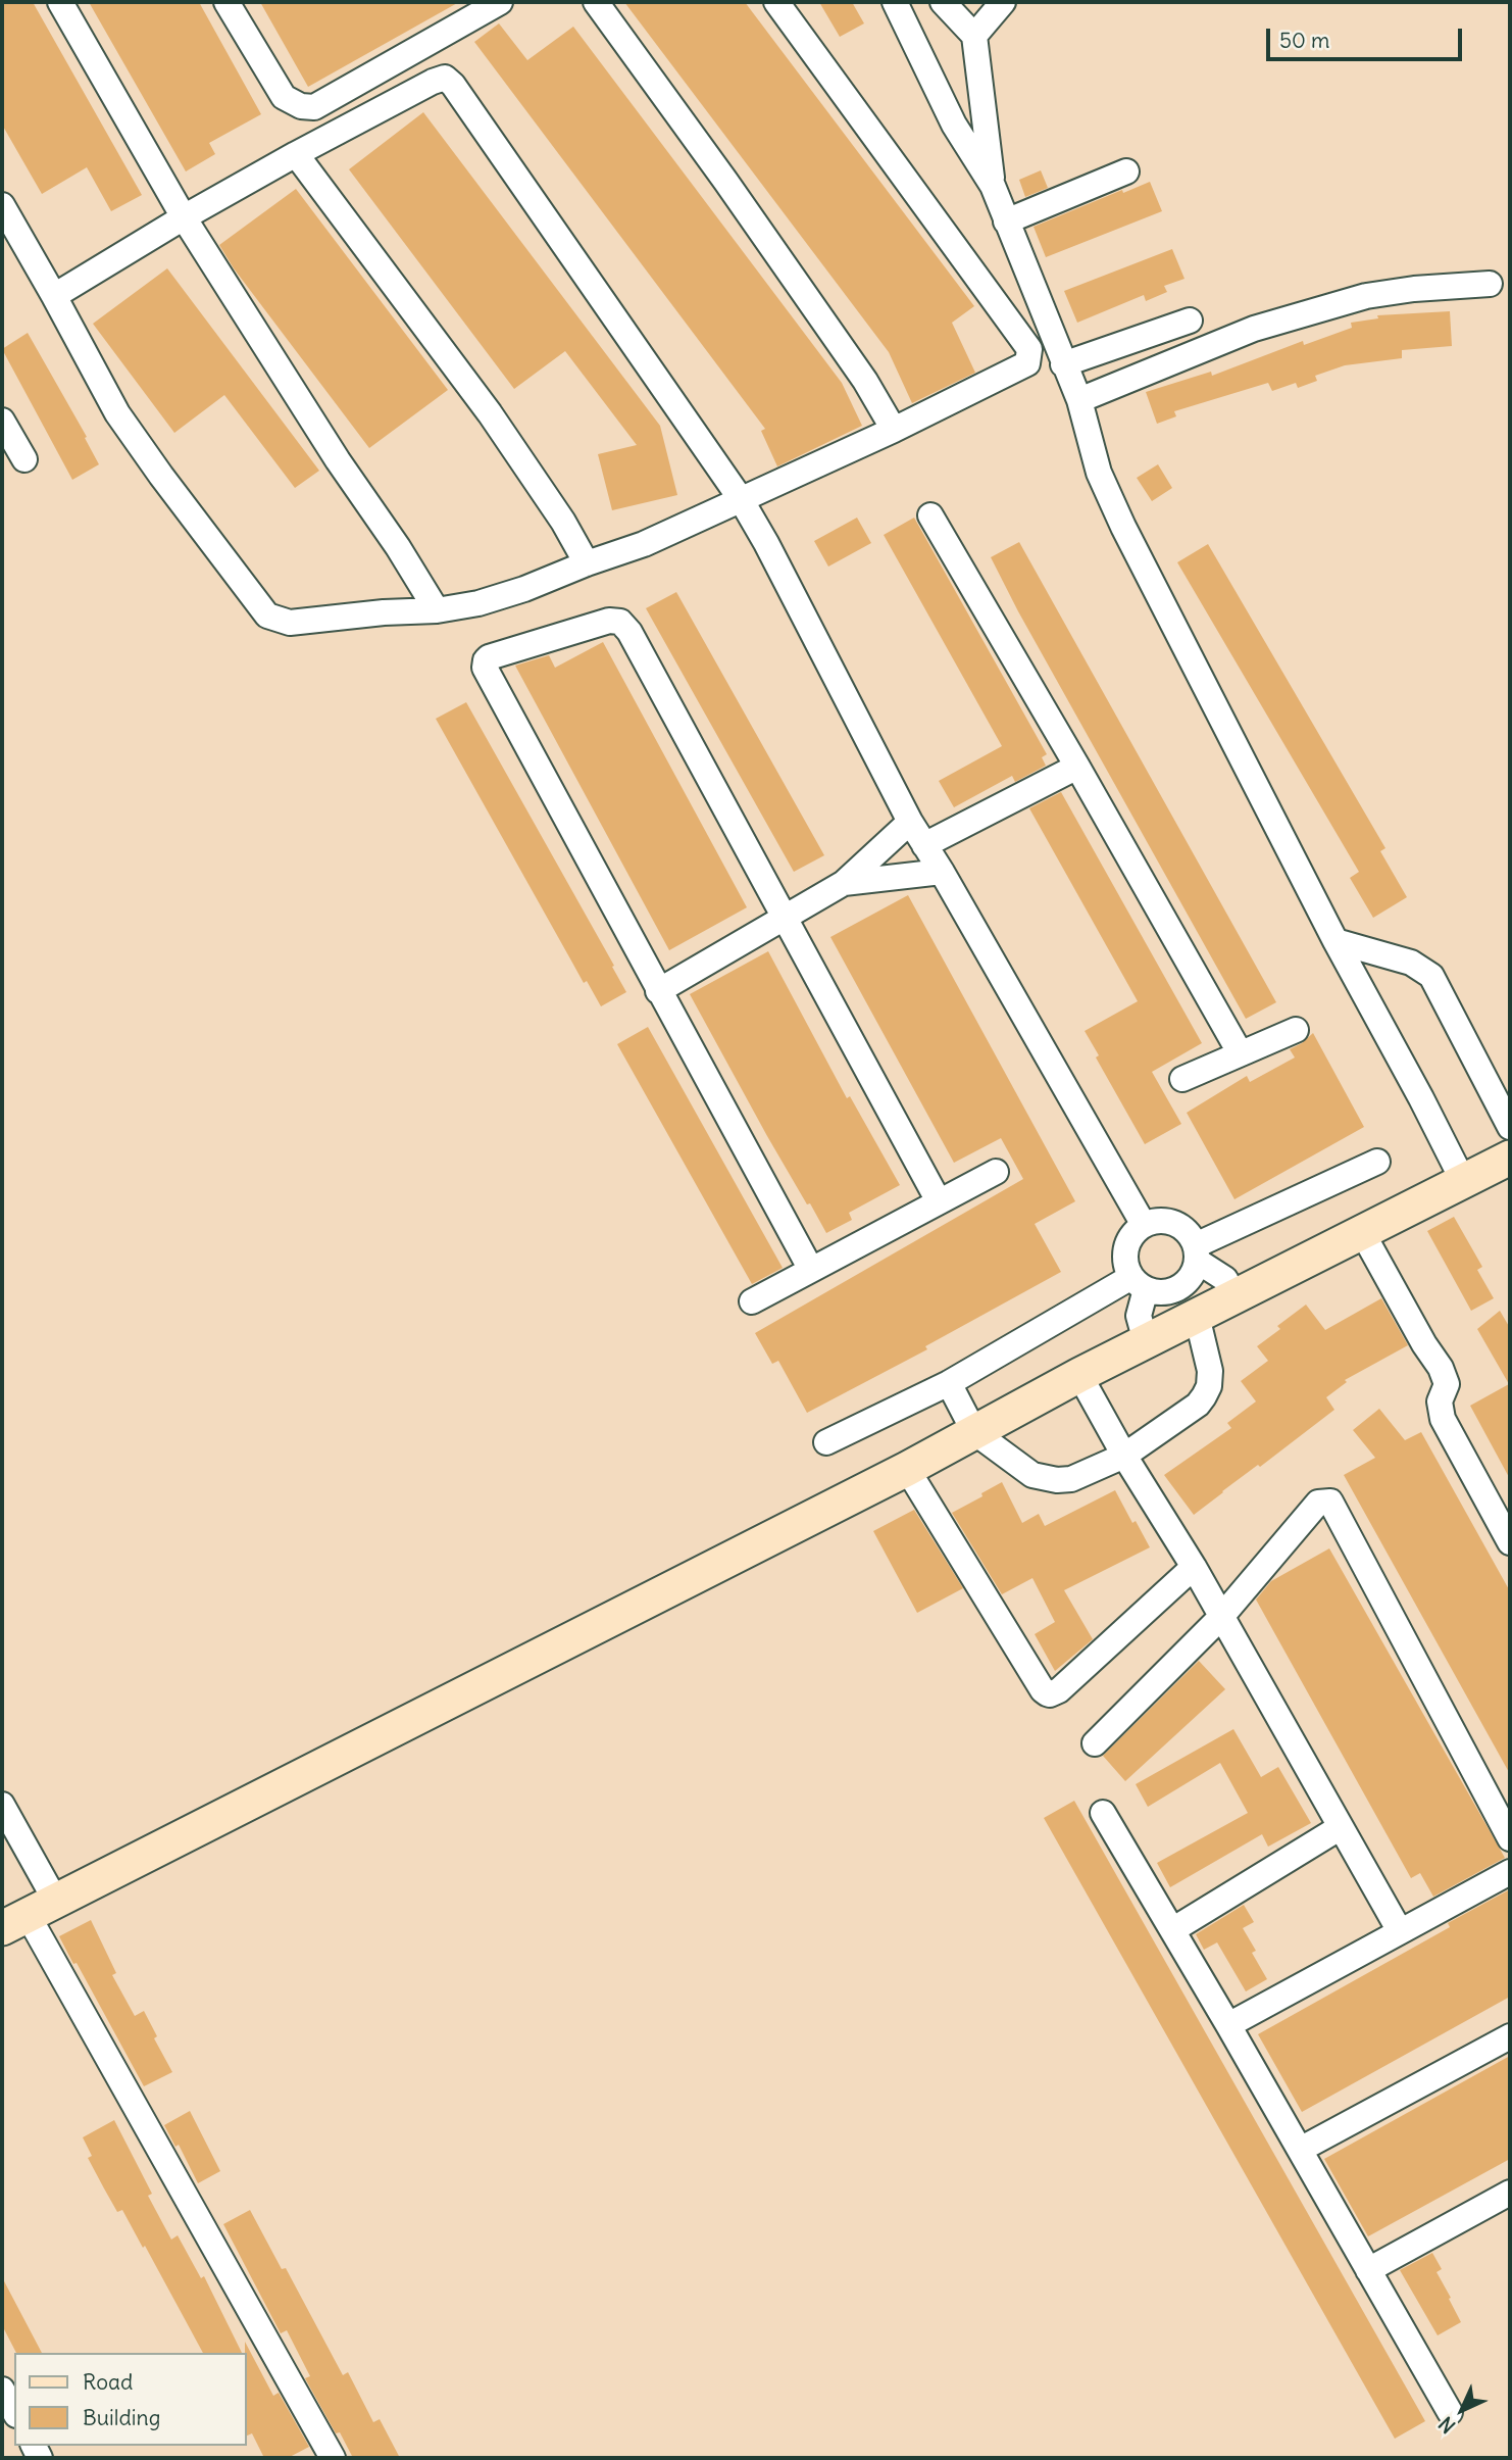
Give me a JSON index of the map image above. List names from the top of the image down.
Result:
{
  "legend": ["Road", "Building"],
  "scale_bar": "50 m",
  "north": "bottom left"
}
